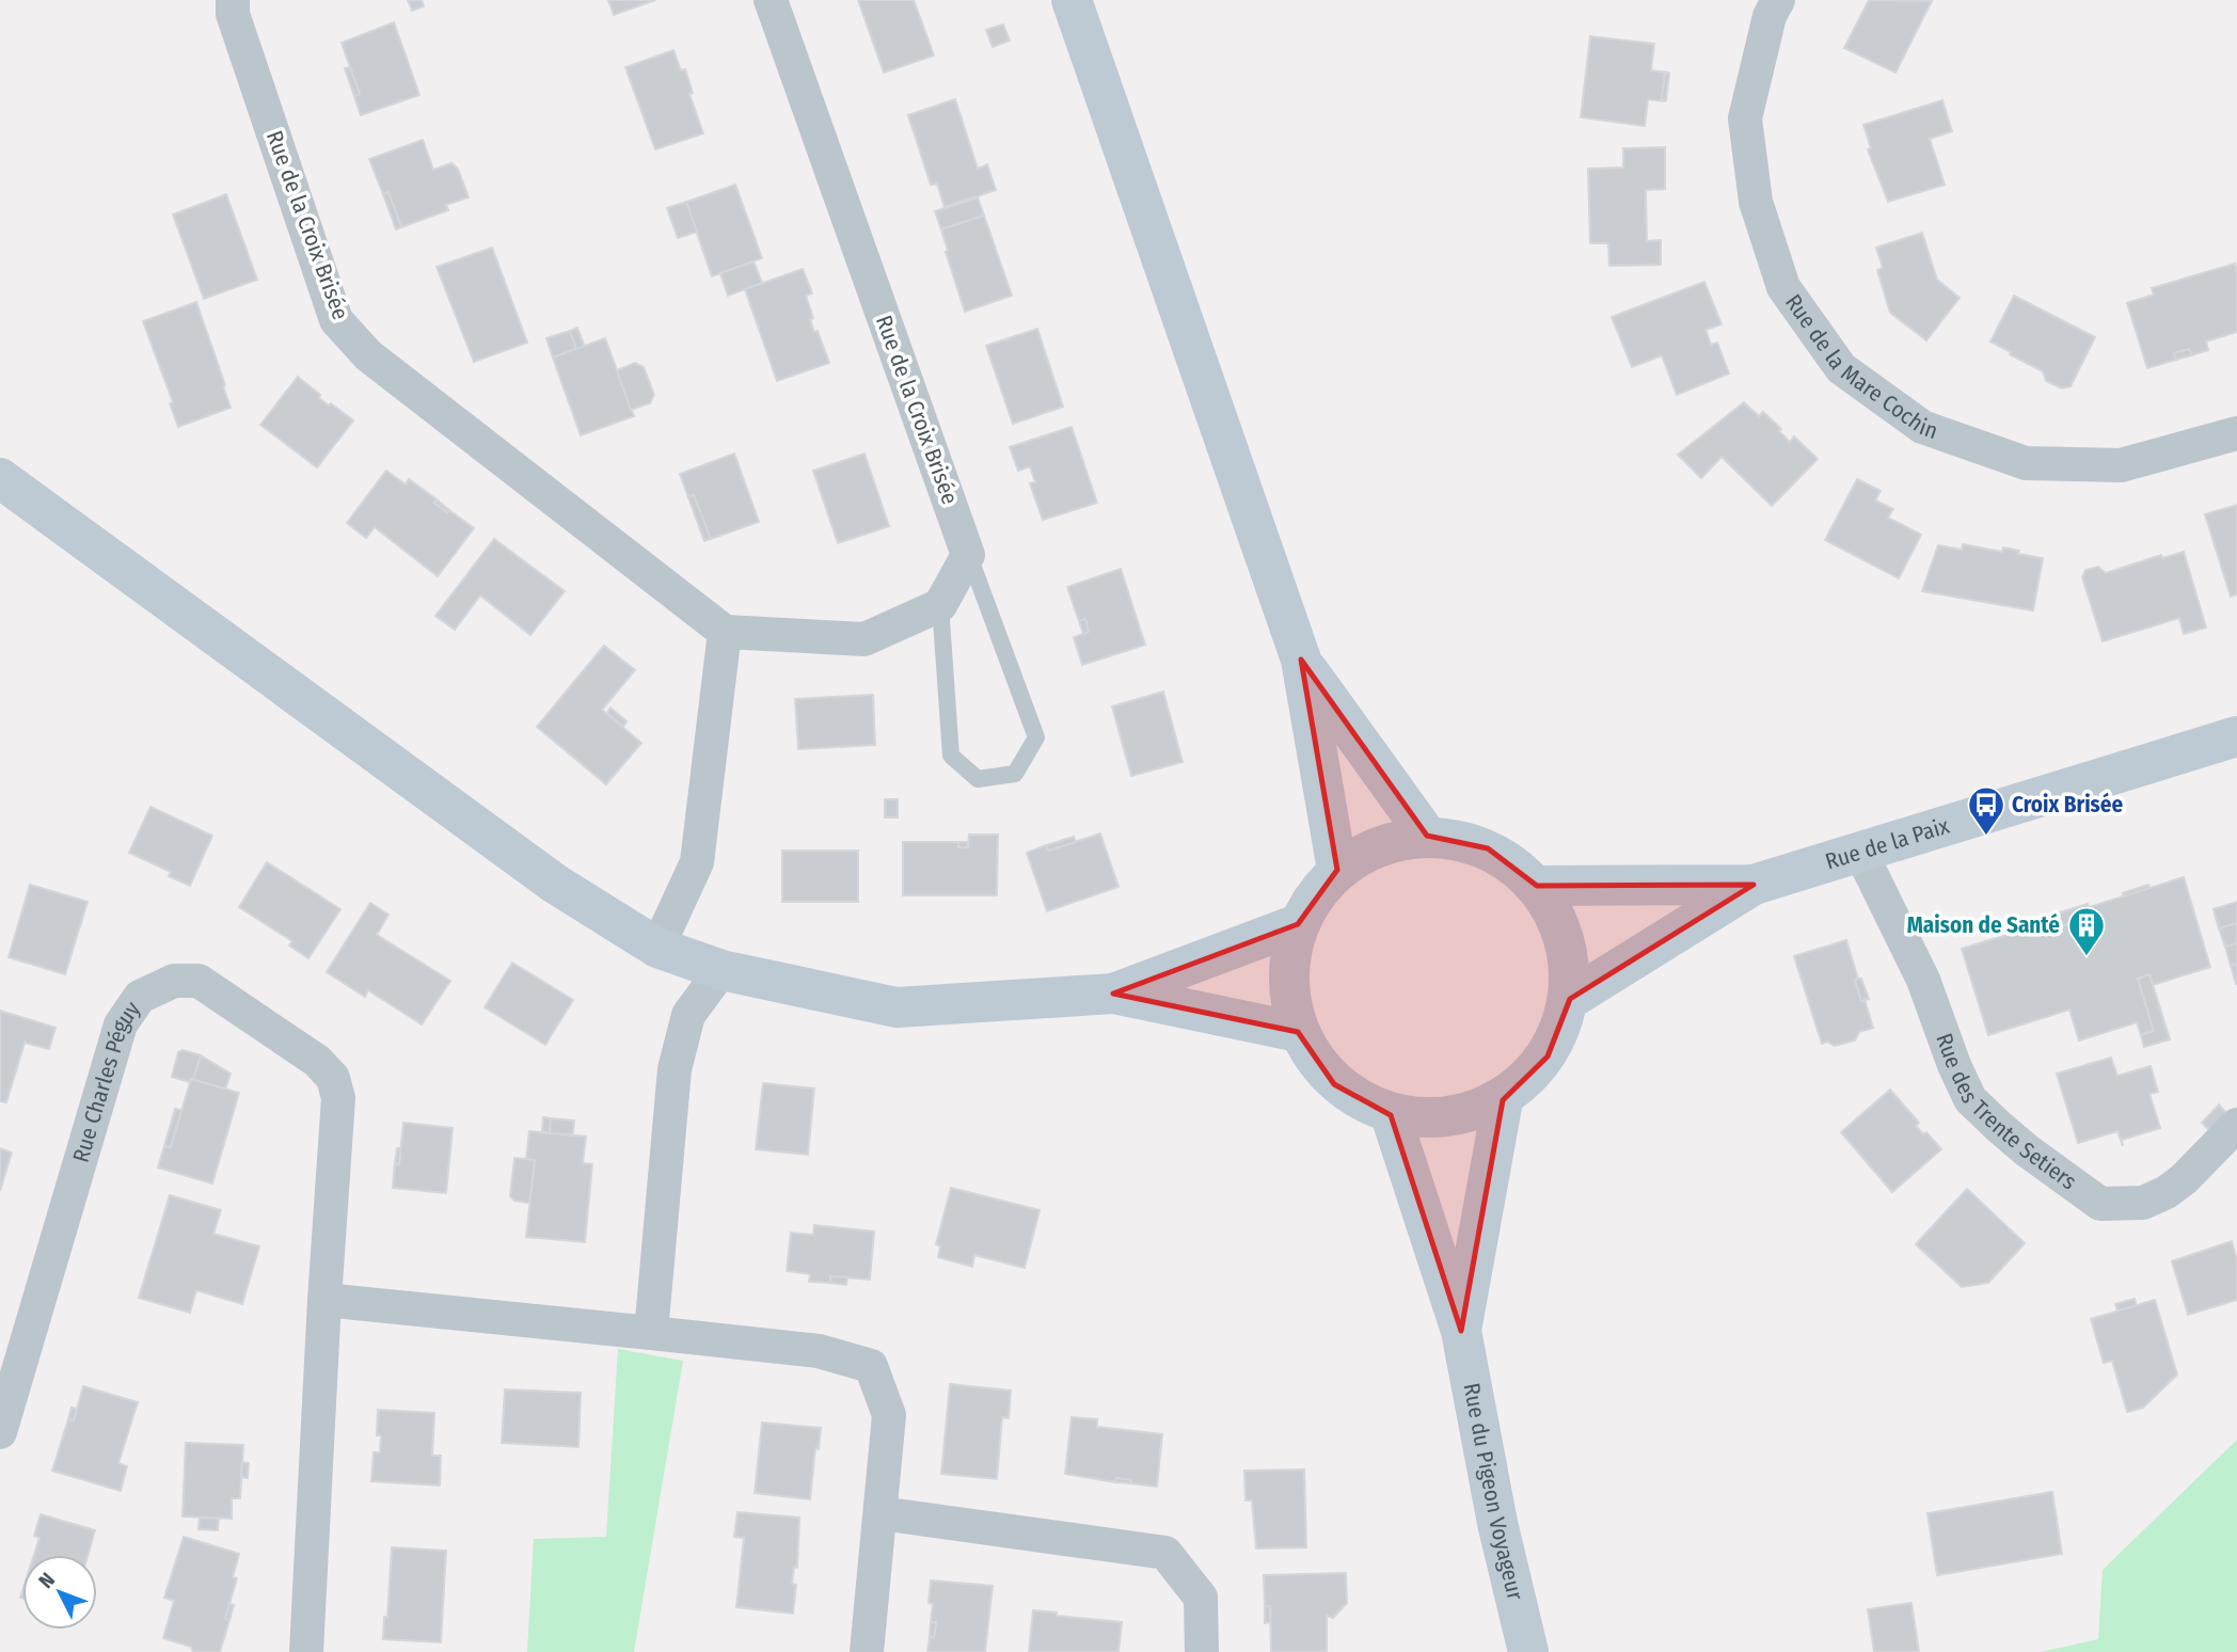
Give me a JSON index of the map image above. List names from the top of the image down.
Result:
{
  "streets": {
    "main road": ["Rue de la Paix", "Rue du Pigeon Voyageur"],
    "street": [
      "Rue de la Croix Brisée",
      "Rue de la Mare Cochin",
      "Rue Charles Péguy",
      "Rue des Trente Setiers"
    ]
  },
  "crossings": [
    ["Rue de la Paix", "Rue des Trente Setiers"]
  ],
  "places": {
    "bus stop": ["Croix Brisée"],
    "building": ["Maison de Santé"]
  },
  "north": "top left"
}
